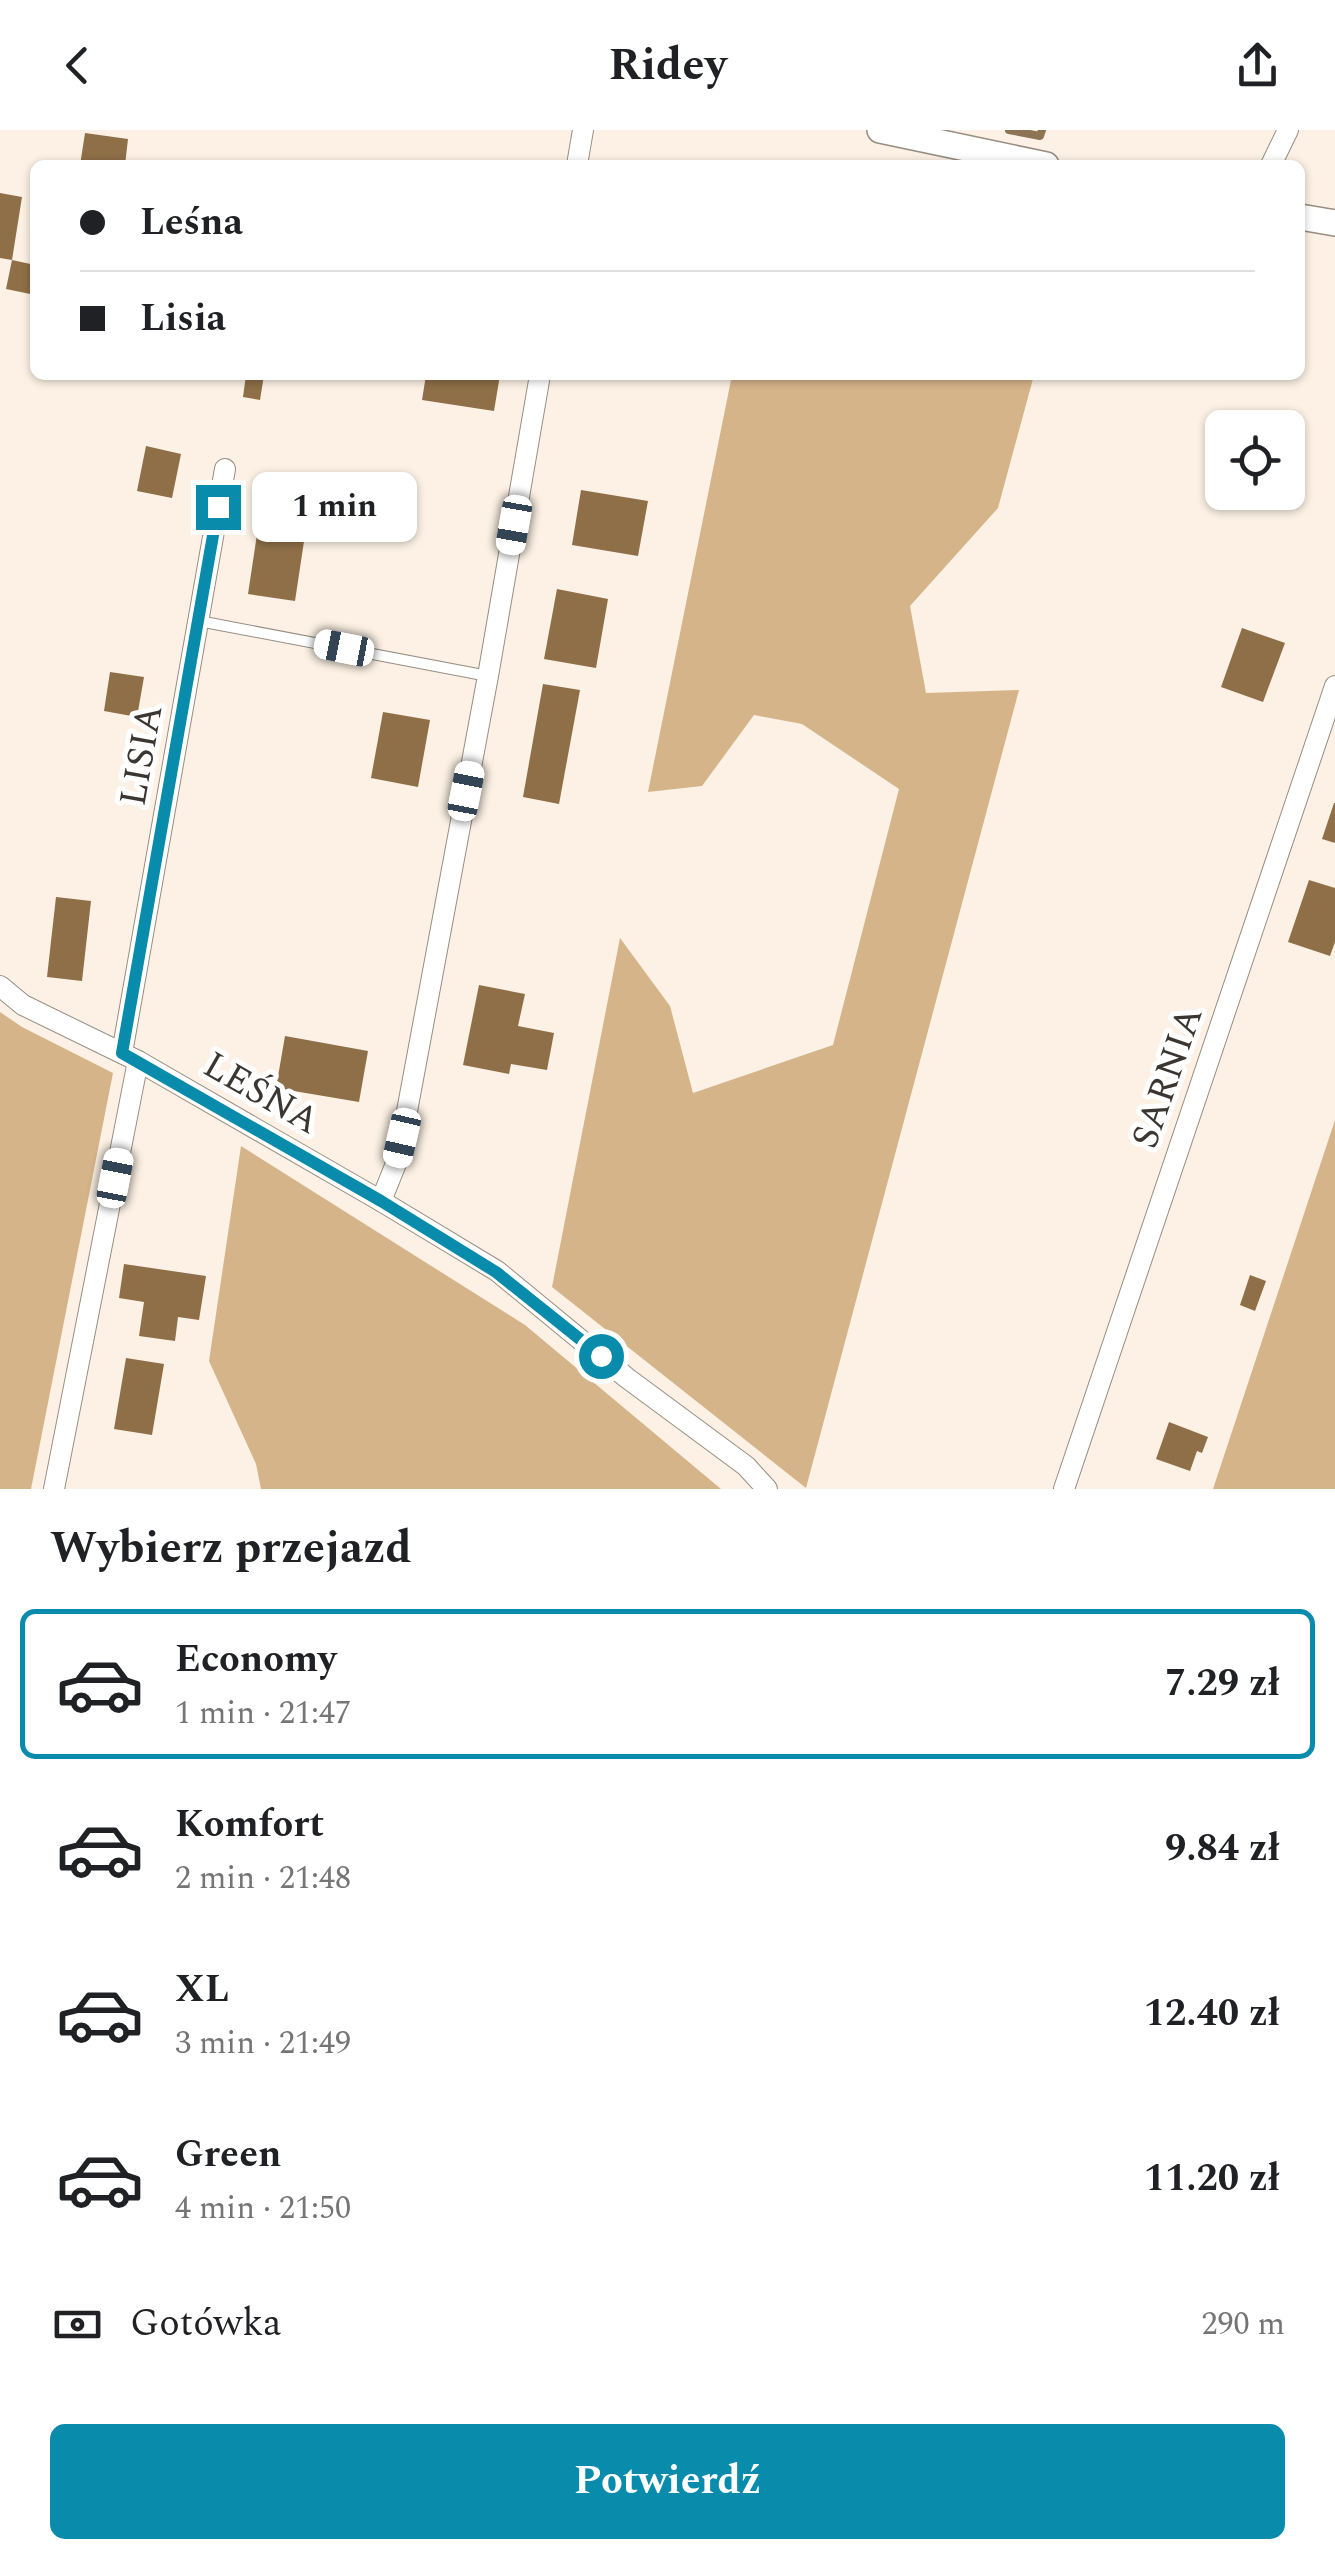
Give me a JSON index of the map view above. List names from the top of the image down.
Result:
{
  "streets": {
    "street": ["LISIA", "SARNIA", "LEŚNA"]
  },
  "crossings": [
    ["LISIA", "LEŚNA"]
  ],
  "page": {
    "header": "Ridey",
    "banner": ["Leśna", "Lisia"],
    "bubble": "1 min",
    "heading": "Wybierz przejazd",
    "list": [
      {
        "name": "Economy",
        "note": "1 min · 21:47",
        "value": "7.29 zł"
      },
      {
        "name": "Komfort",
        "note": "2 min · 21:48",
        "value": "9.84 zł"
      },
      {
        "name": "XL",
        "note": "3 min · 21:49",
        "value": "12.40 zł"
      },
      {
        "name": "Green",
        "note": "4 min · 21:50",
        "value": "11.20 zł"
      }
    ],
    "pay": ["Gotówka", "290 m"],
    "buttons": "Potwierdź"
  }
}
